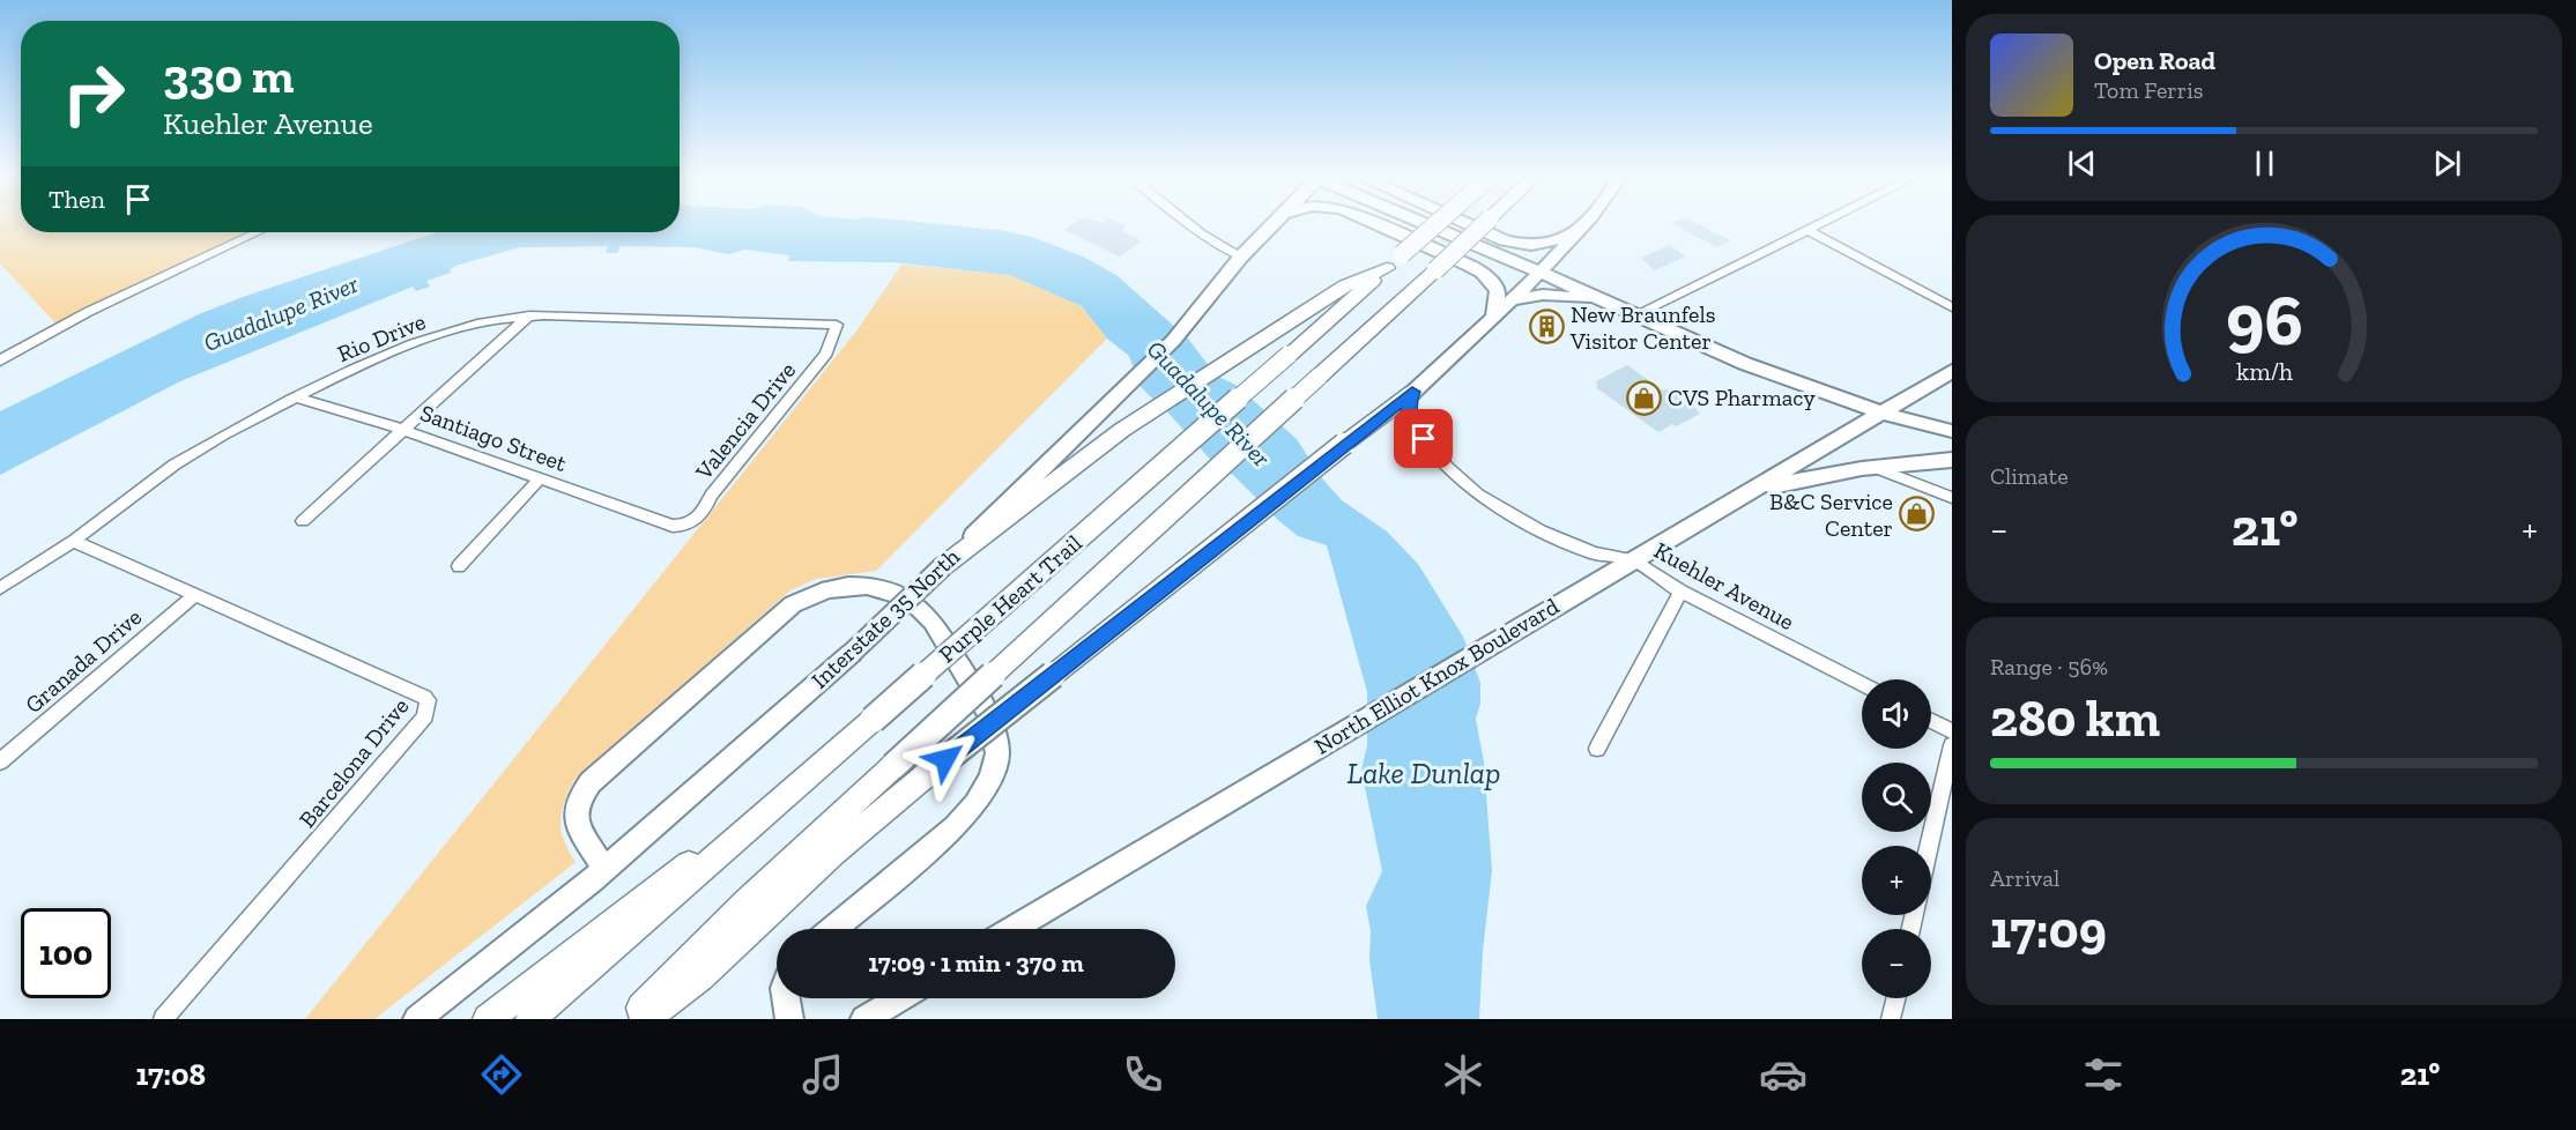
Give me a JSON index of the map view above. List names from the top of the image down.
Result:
{
  "streets": {
    "highway": ["Purple Heart Trail"],
    "main road": ["Interstate 35 North", "North Elliot Knox Boulevard"],
    "street": [
      "Rio Drive",
      "Valencia Drive",
      "Santiago Street",
      "Kuehler Avenue",
      "Granada Drive",
      "Barcelona Drive"
    ]
  },
  "crossings": [
    ["Rio Drive", "Valencia Drive"],
    ["Rio Drive", "Santiago Street"],
    ["Rio Drive", "Barcelona Drive"],
    ["Valencia Drive", "Santiago Street"],
    ["Kuehler Avenue", "North Elliot Knox Boulevard"],
    ["Granada Drive", "Barcelona Drive"]
  ],
  "water": ["Guadalupe River", "Lake Dunlap"],
  "places": {
    "building": ["New Braunfels Visitor Center"],
    "shop": ["CVS Pharmacy", "B&C Service Center"]
  },
  "page": {
    "turn": ["330 m", "Kuehler Avenue"],
    "song": ["Open Road", "Tom Ferris"],
    "then": "Then",
    "tile": [
      "Climate",
      ["Range · 56%", "280 km"],
      ["Arrival", "17:09"]
    ],
    "heat": ["−", "21°", "+"],
    "map_buttons": ["+", "−"],
    "limit": "100",
    "trip": "17:09 · 1 min · 370 m",
    "tabs": ["17:08", "21°"],
    "gauge": ["96", "km/h"]
  }
}
